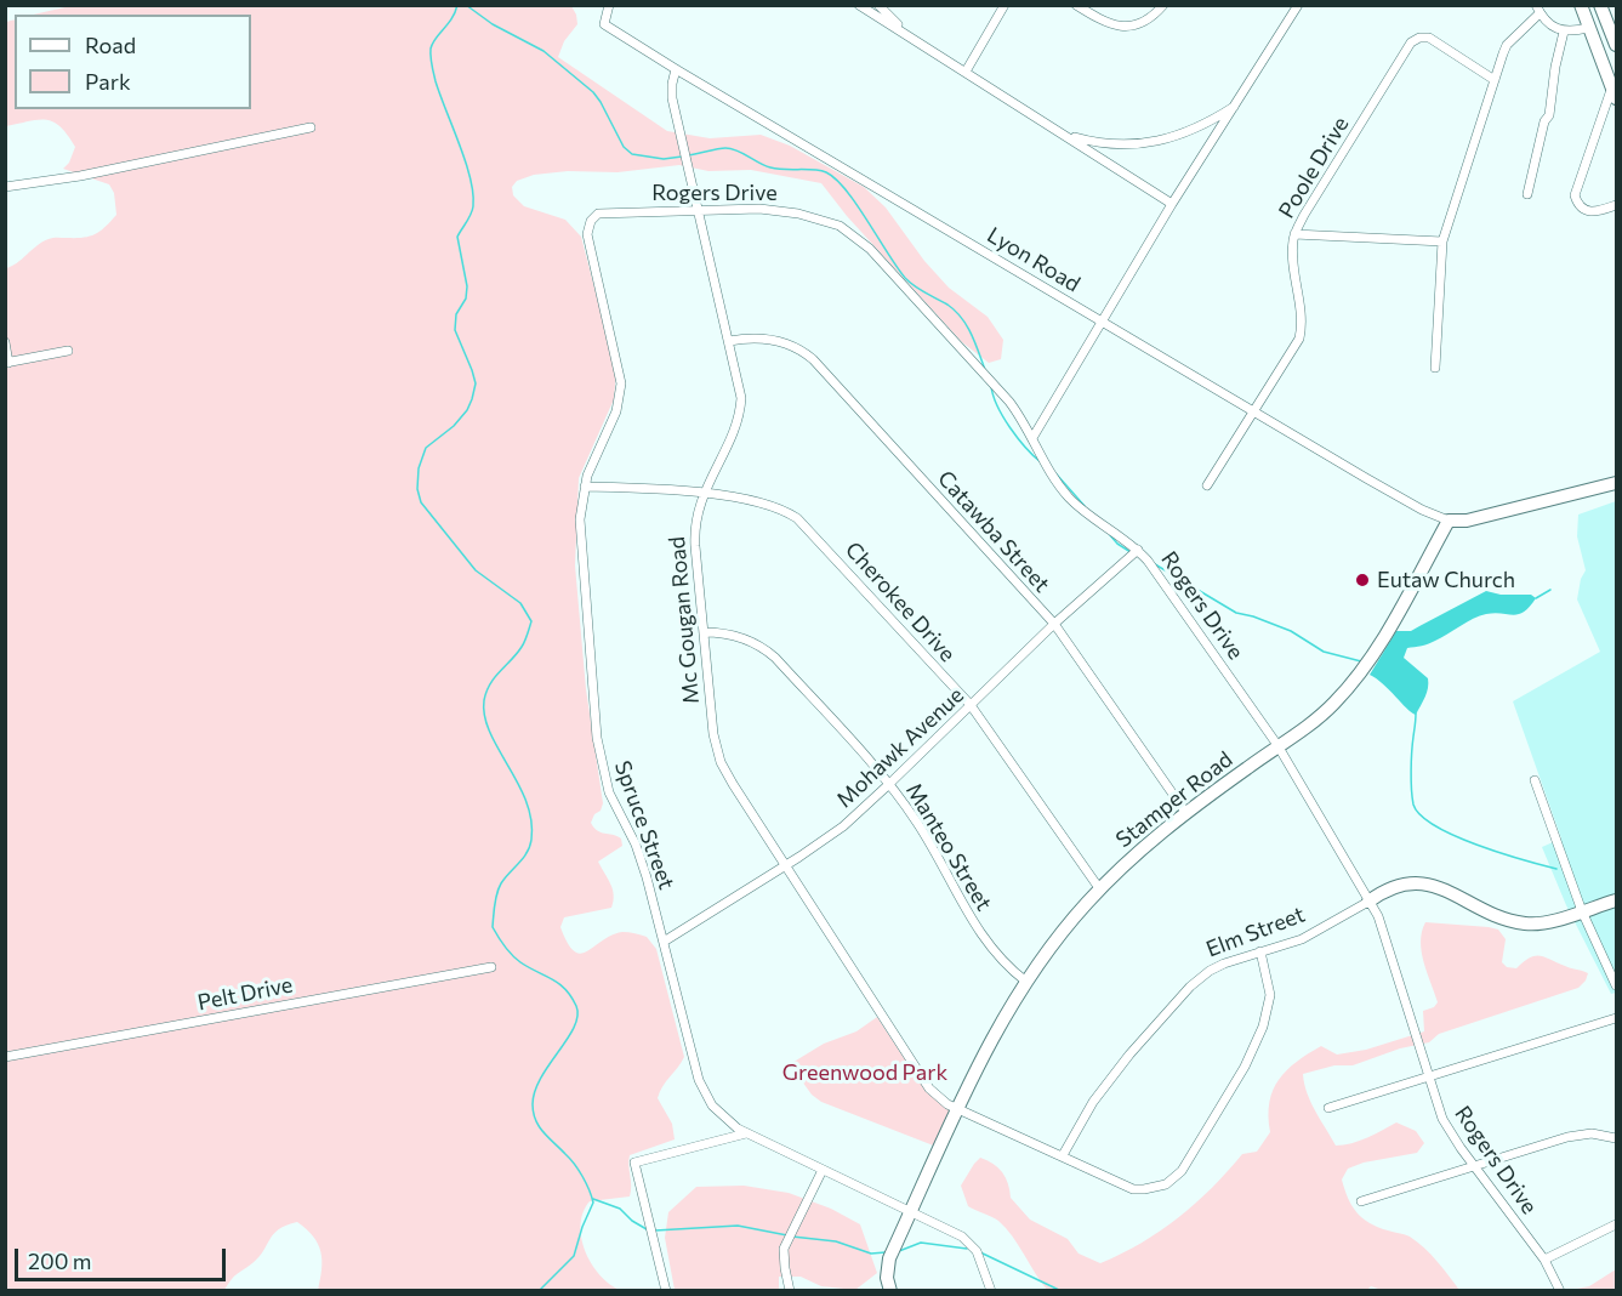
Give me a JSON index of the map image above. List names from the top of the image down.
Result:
{
  "streets": {
    "street": [
      "Poole Drive",
      "Rogers Drive",
      "Lyon Road",
      "Catawba Street",
      "Cherokee Drive",
      "Mc Gougan Road",
      "Mohawk Avenue",
      "Stamper Road",
      "Spruce Street",
      "Manteo Street",
      "Elm Street",
      "Pelt Drive"
    ]
  },
  "crossings": [
    ["Rogers Drive", "Mc Gougan Road"],
    ["Rogers Drive", "Mohawk Avenue"],
    ["Rogers Drive", "Stamper Road"],
    ["Rogers Drive", "Spruce Street"],
    ["Rogers Drive", "Elm Street"],
    ["Lyon Road", "Mc Gougan Road"],
    ["Lyon Road", "Stamper Road"],
    ["Catawba Street", "Mc Gougan Road"],
    ["Catawba Street", "Mohawk Avenue"],
    ["Catawba Street", "Stamper Road"],
    ["Cherokee Drive", "Mc Gougan Road"],
    ["Cherokee Drive", "Mohawk Avenue"],
    ["Cherokee Drive", "Stamper Road"],
    ["Cherokee Drive", "Spruce Street"],
    ["Mc Gougan Road", "Mohawk Avenue"],
    ["Mc Gougan Road", "Stamper Road"],
    ["Mc Gougan Road", "Manteo Street"],
    ["Mc Gougan Road", "Elm Street"],
    ["Mohawk Avenue", "Spruce Street"],
    ["Mohawk Avenue", "Manteo Street"],
    ["Stamper Road", "Spruce Street"],
    ["Stamper Road", "Manteo Street"]
  ],
  "parks": ["Greenwood Park"],
  "places": ["Eutaw Church"],
  "legend": ["Road", "Park"],
  "scale_bar": "200 m"
}
